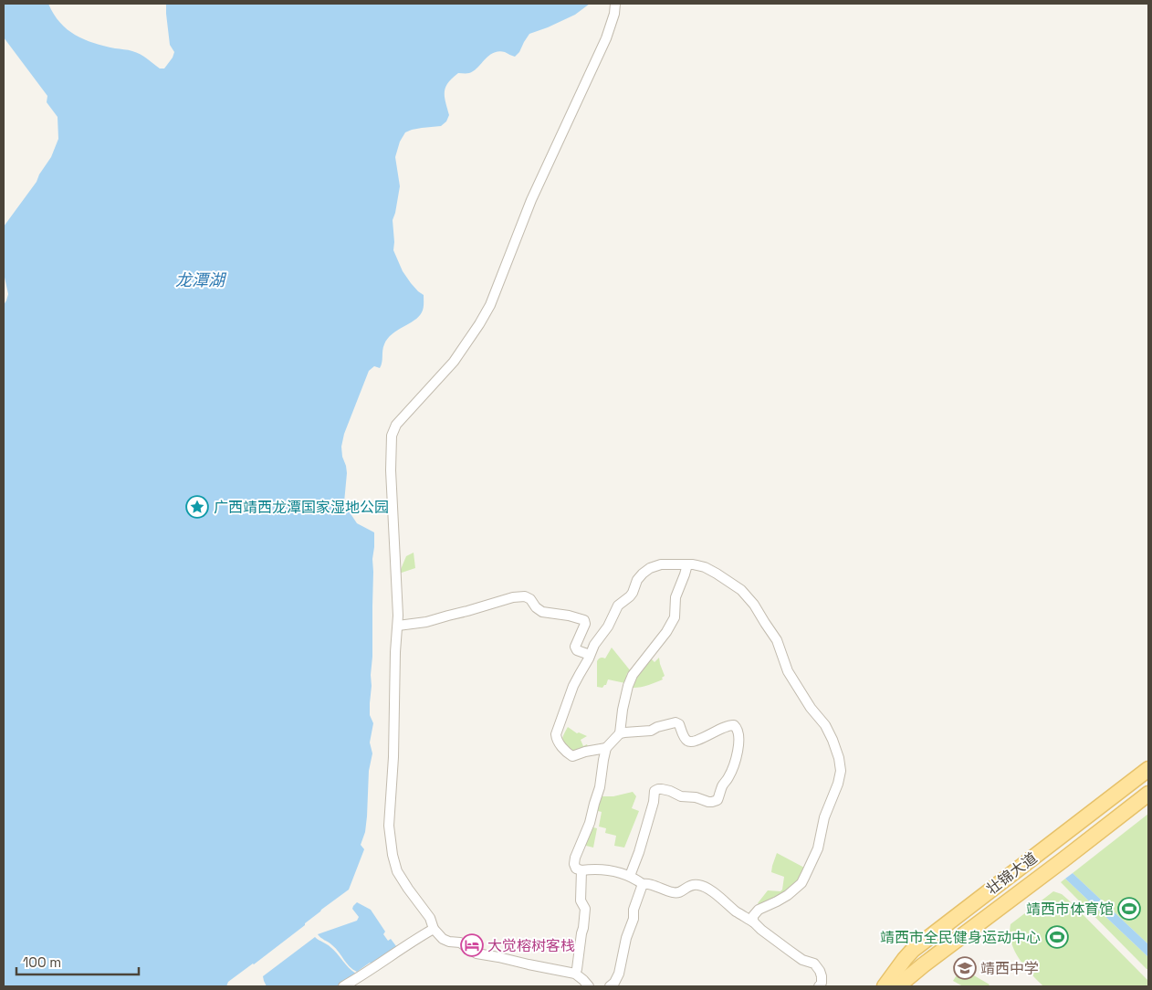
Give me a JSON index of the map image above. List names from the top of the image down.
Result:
{
  "streets": {
    "main road": ["壮锦大道"]
  },
  "water": ["龙潭湖"],
  "places": {
    "place": ["广西靖西龙潭国家湿地公园"],
    "sports": ["靖西市体育馆", "靖西市全民健身运动中心"],
    "hotel": ["大觉榕树客栈"],
    "school or university": ["靖西中学"]
  },
  "scale_bar": "100 m"
}
